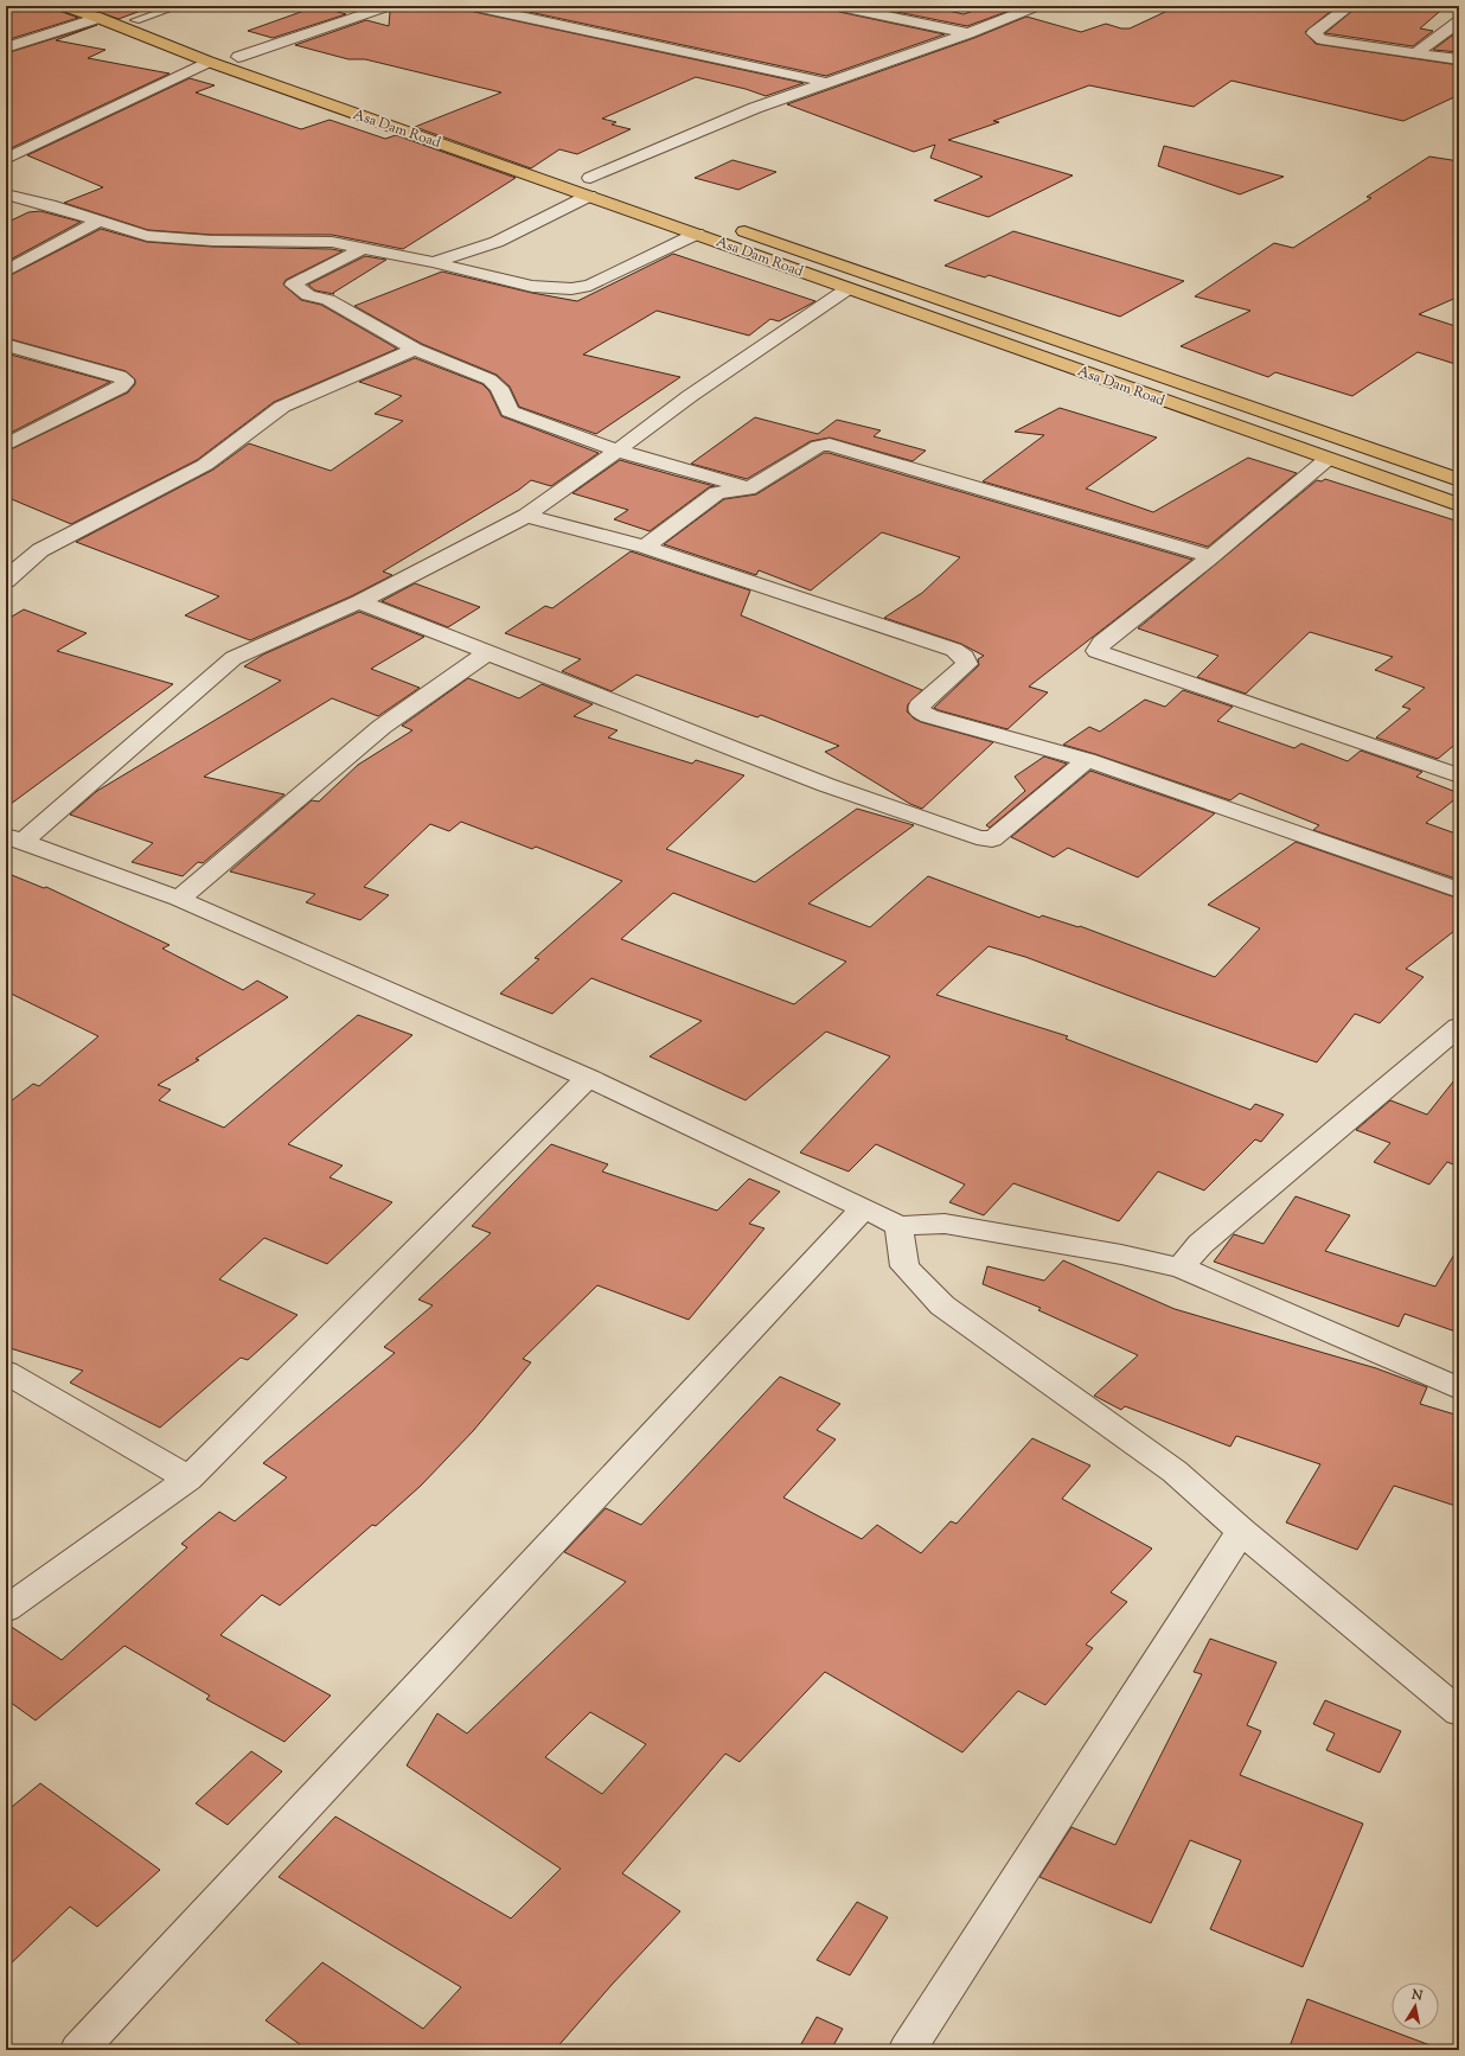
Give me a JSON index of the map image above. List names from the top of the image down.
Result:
{
  "streets": {
    "main road": ["Asa Dam Road"]
  },
  "north": "top"
}
